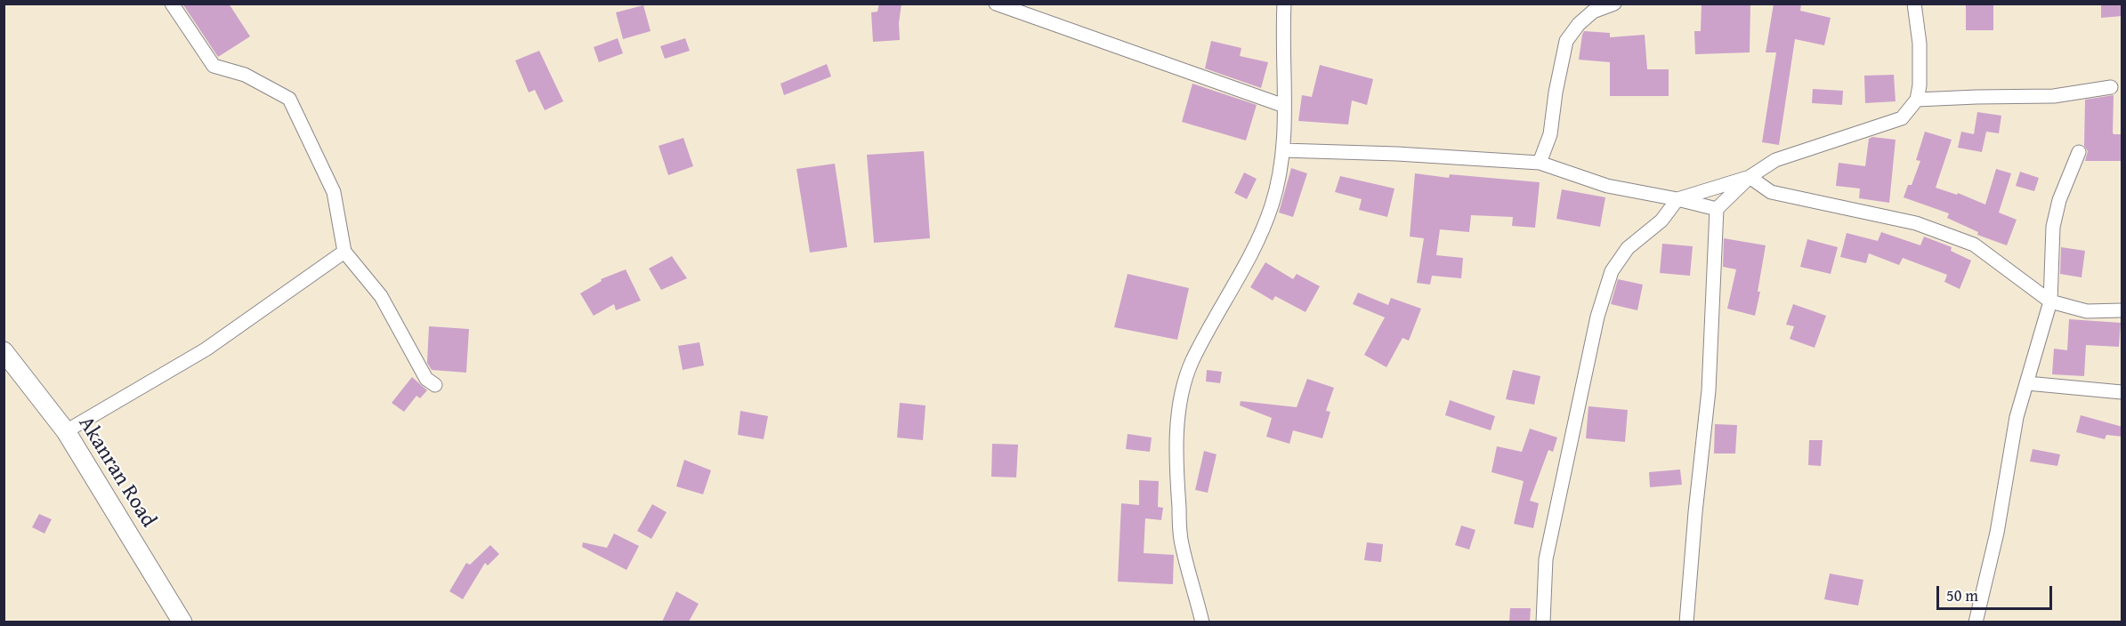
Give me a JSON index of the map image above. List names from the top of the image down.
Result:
{
  "streets": {
    "main road": ["Akanran Road"]
  },
  "scale_bar": "50 m"
}
